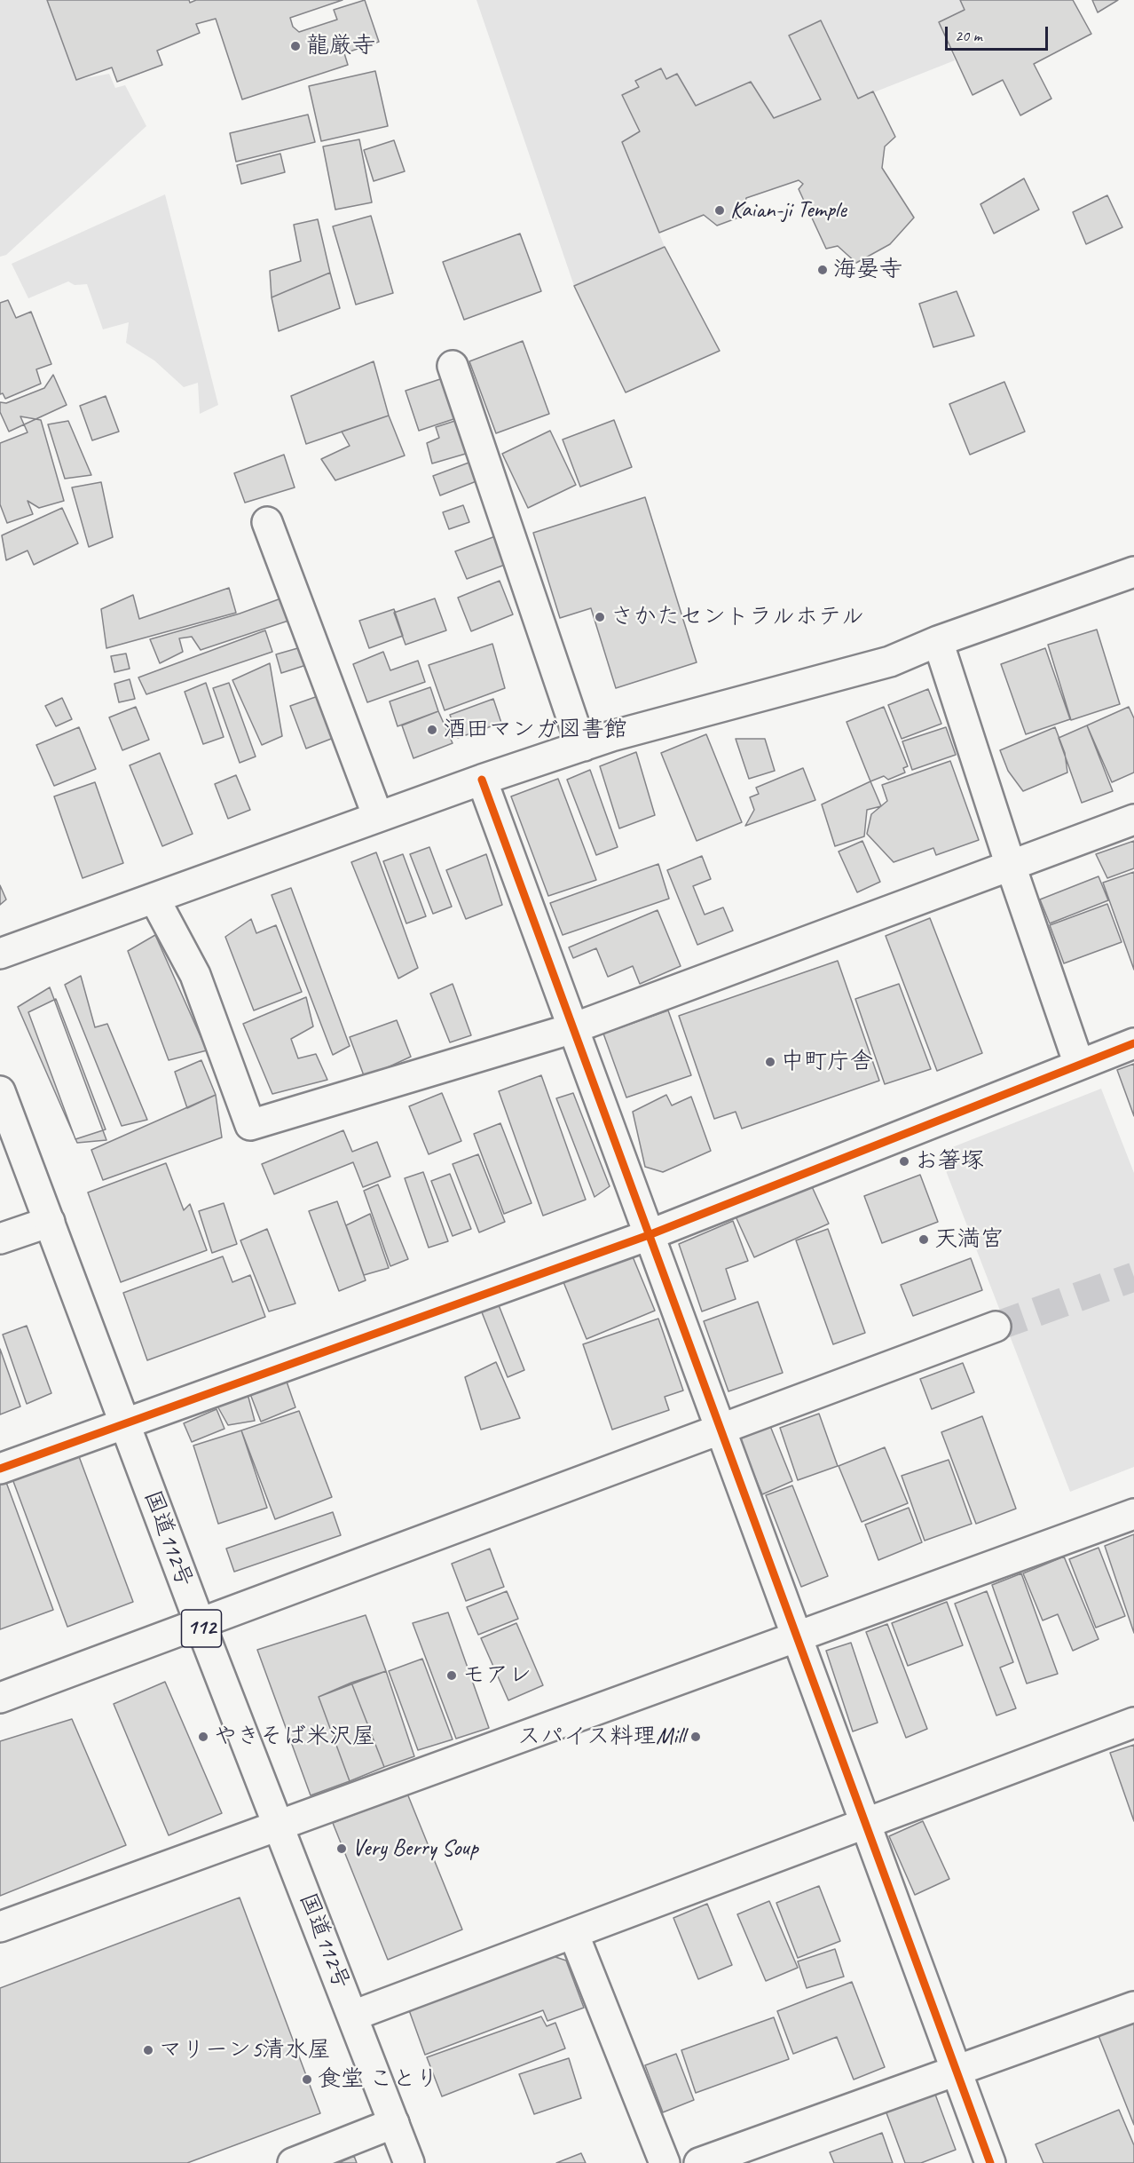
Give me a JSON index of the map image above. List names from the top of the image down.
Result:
{
  "streets": {
    "main road": ["国道112号", "112"]
  },
  "places": [
    "龍厳寺",
    "Kaian-ji Temple",
    "海晏寺",
    "さかたセントラルホテル",
    "酒田マンガ図書館",
    "中町庁舎",
    "お箸塚",
    "天満宮",
    "モアレ",
    "やきそば米沢屋",
    "スパイス料理Mill",
    "Very Berry Soup",
    "マリーン5清水屋",
    "食堂 ことり"
  ],
  "scale_bar": "20 m"
}
